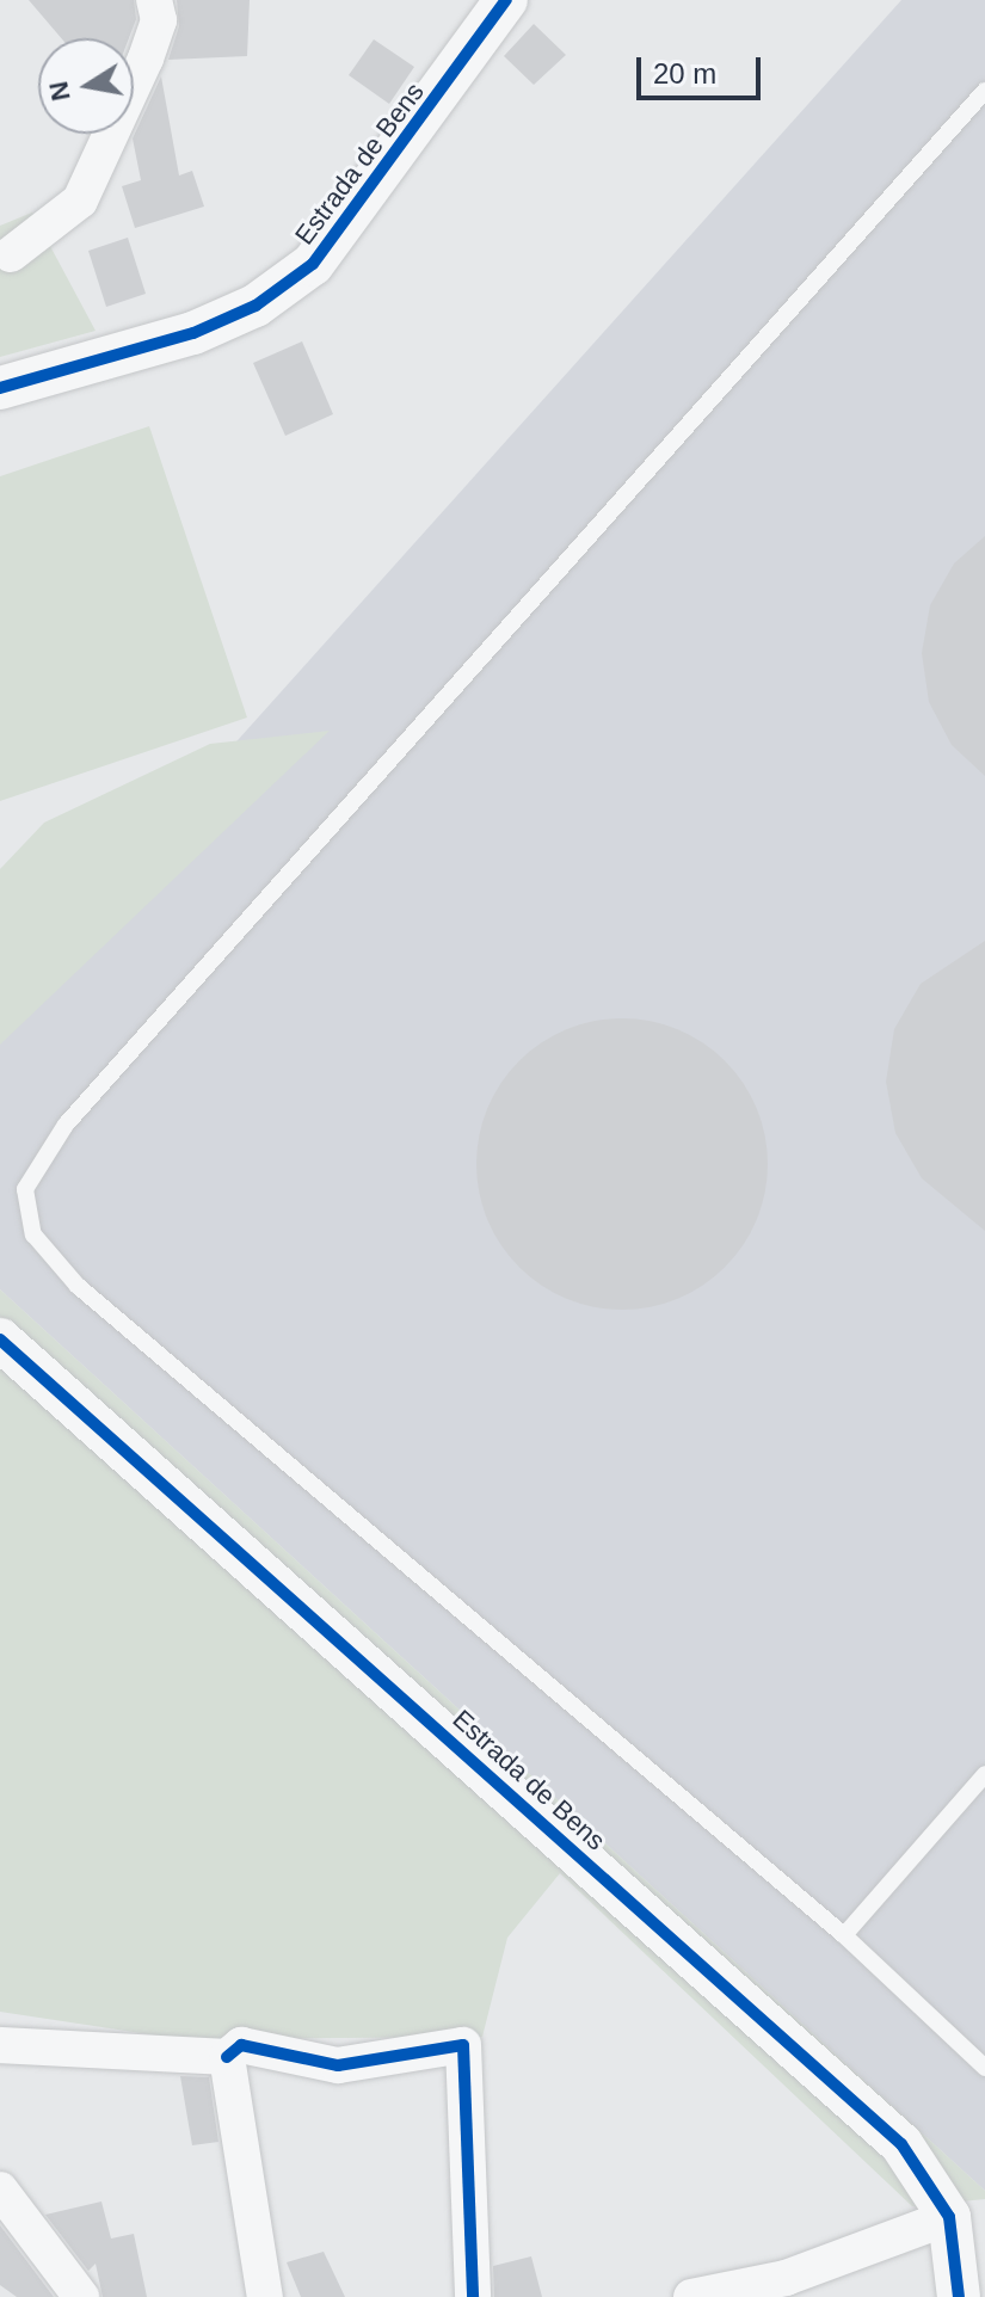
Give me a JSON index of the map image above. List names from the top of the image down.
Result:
{
  "streets": {
    "street": ["Estrada de Bens"]
  },
  "scale_bar": "20 m",
  "north": "left"
}
